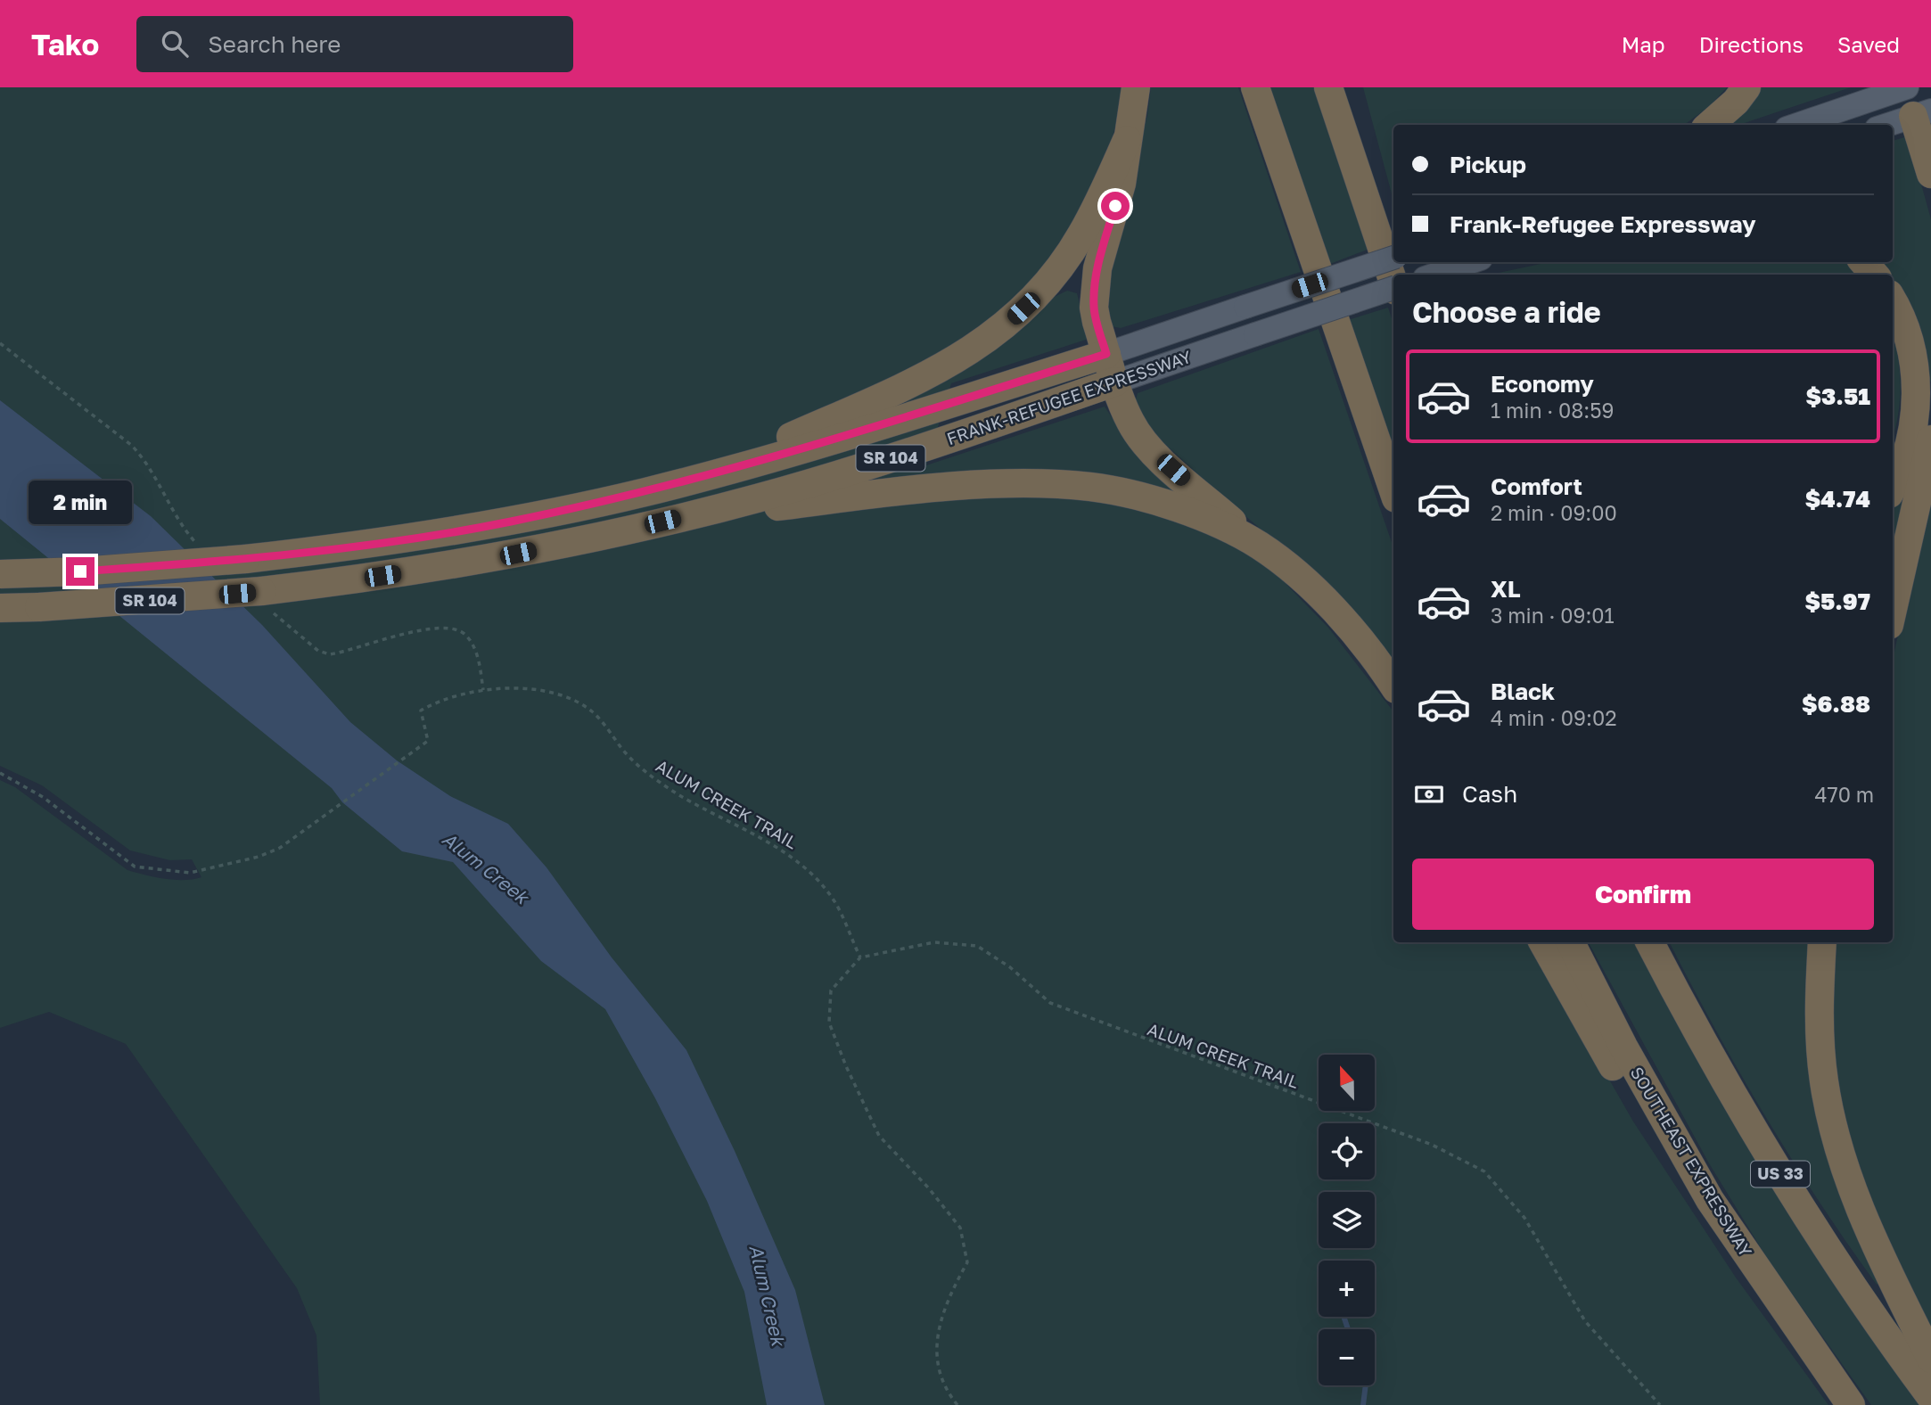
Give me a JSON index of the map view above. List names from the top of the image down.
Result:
{
  "streets": {
    "highway": [
      "FRANK-REFUGEE EXPRESSWAY",
      "SR 104",
      "SOUTHEAST EXPRESSWAY",
      "US 33"
    ],
    "path": ["ALUM CREEK TRAIL"]
  },
  "water": ["Alum Creek"],
  "north": "top",
  "page": {
    "header": "Tako",
    "search": "Search here",
    "nav": ["Map", "Directions", "Saved"],
    "banner": ["Pickup", "Frank-Refugee Expressway"],
    "heading": "Choose a ride",
    "list": [
      {
        "name": "Economy",
        "note": "1 min · 08:59",
        "value": "$3.51"
      },
      {
        "name": "Comfort",
        "note": "2 min · 09:00",
        "value": "$4.74"
      },
      {
        "name": "XL",
        "note": "3 min · 09:01",
        "value": "$5.97"
      },
      {
        "name": "Black",
        "note": "4 min · 09:02",
        "value": "$6.88"
      }
    ],
    "bubble": "2 min",
    "pay": ["Cash", "470 m"],
    "buttons": "Confirm",
    "map_buttons": ["+", "−"]
  }
}
